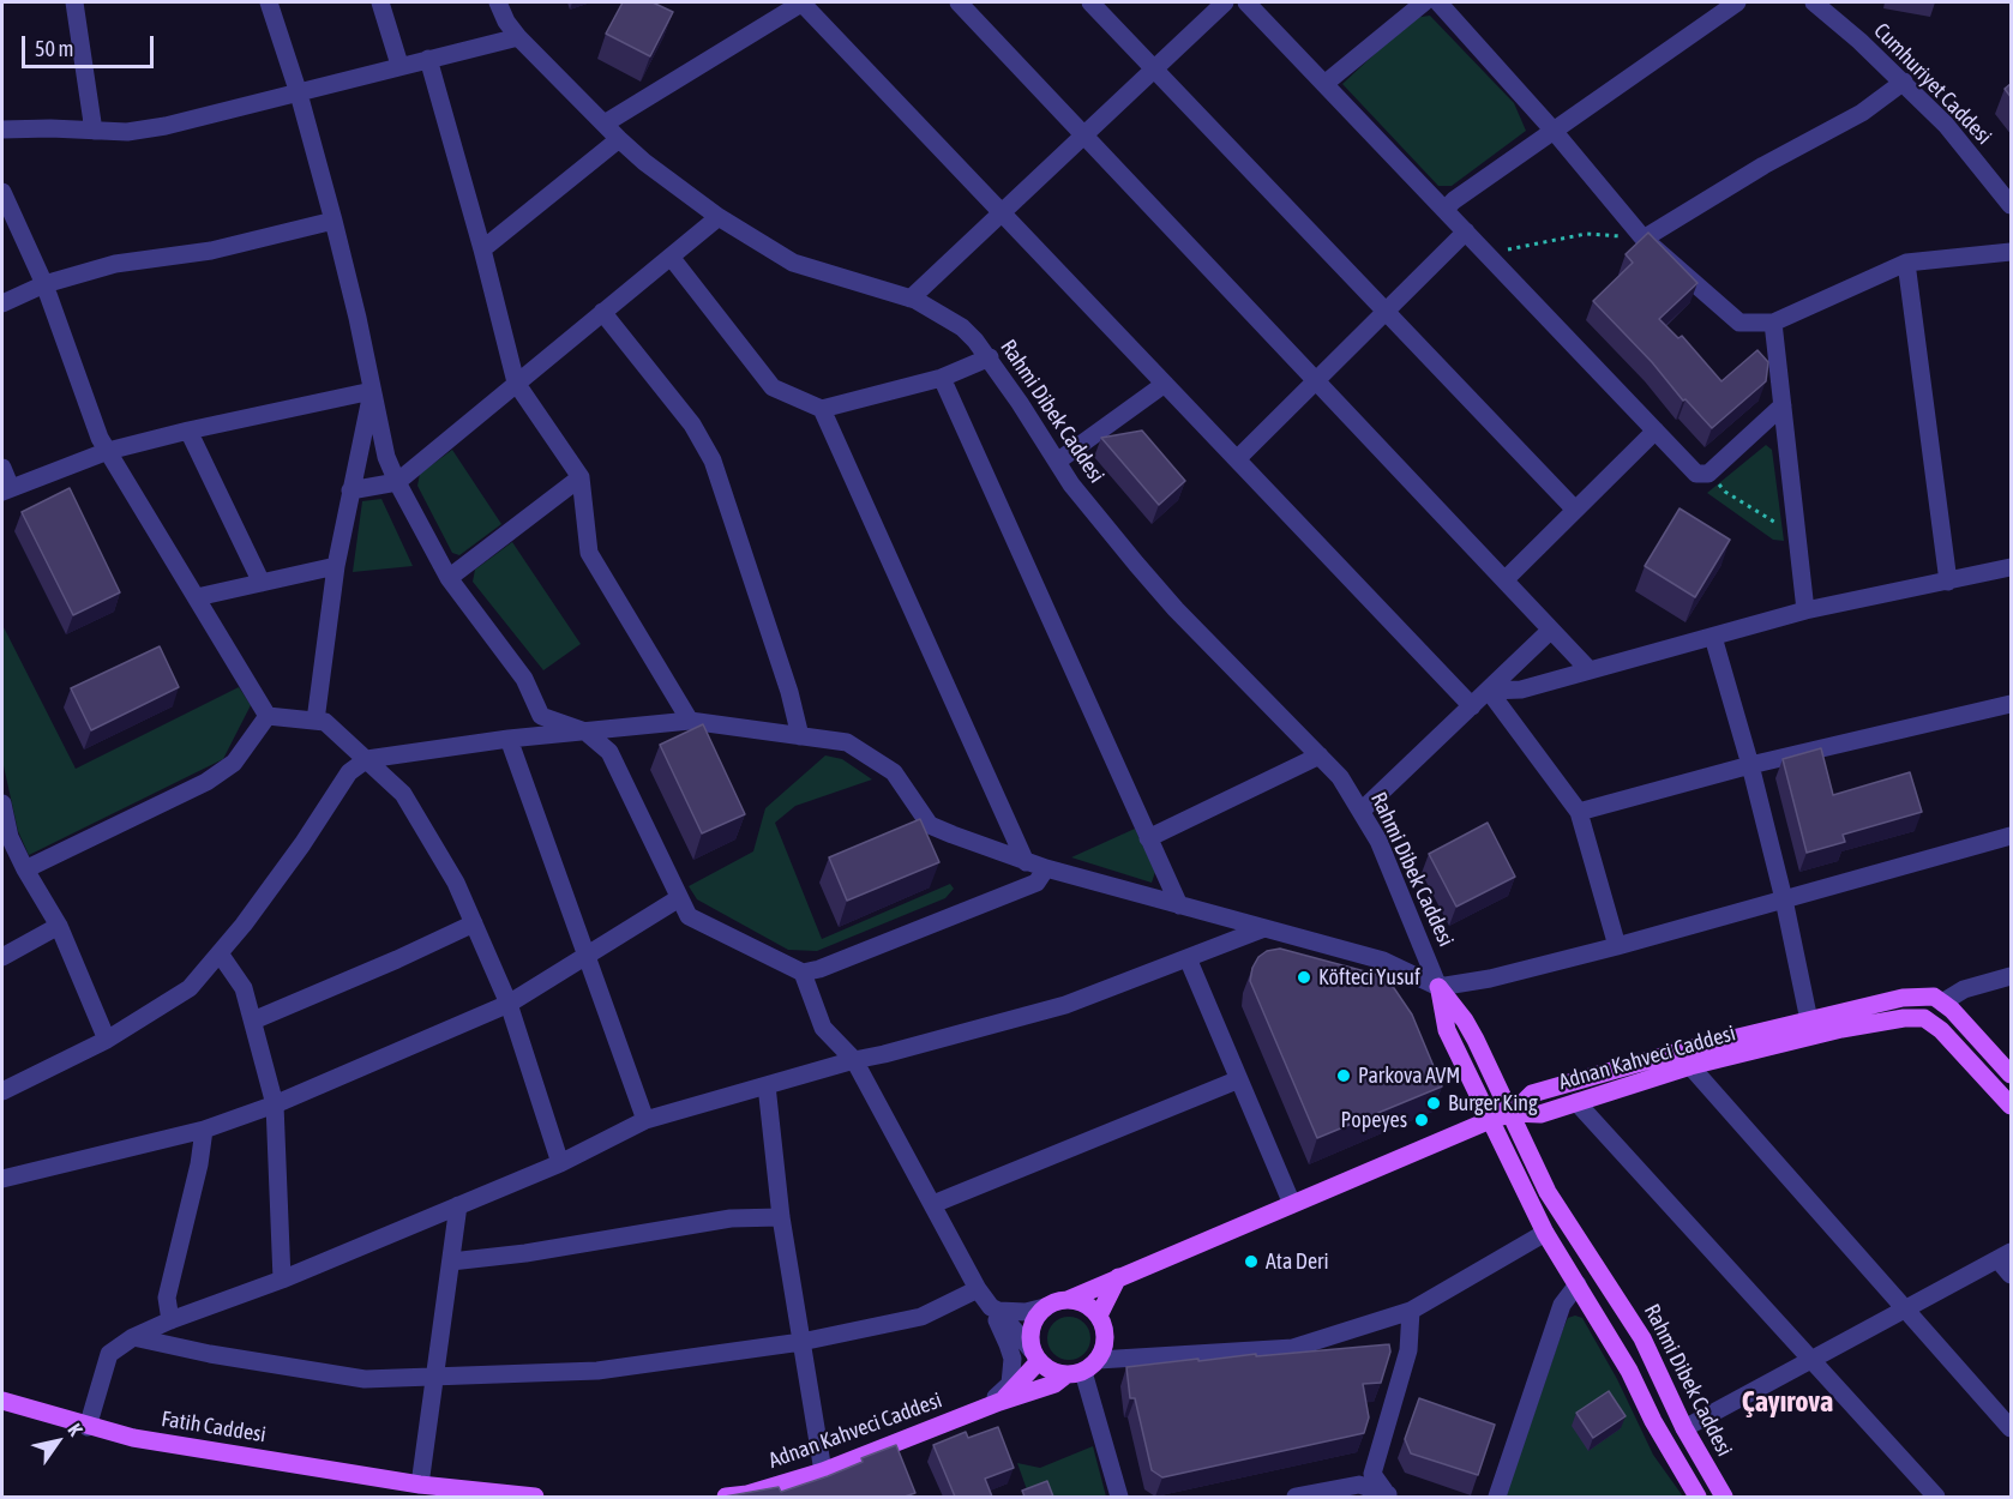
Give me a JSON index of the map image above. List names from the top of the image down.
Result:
{
  "streets": {
    "main road": ["Rahmi Dibek Caddesi", "Adnan Kahveci Caddesi", "Fatih Caddesi"],
    "street": ["Cumhuriyet Caddesi"]
  },
  "crossings": [
    ["Rahmi Dibek Caddesi", "Adnan Kahveci Caddesi"]
  ],
  "districts": ["Çayırova"],
  "places": [
    "Köfteci Yusuf",
    "Parkova AVM",
    "Burger King",
    "Popeyes",
    "Ata Deri"
  ],
  "scale_bar": "50 m",
  "north": "top right"
}
